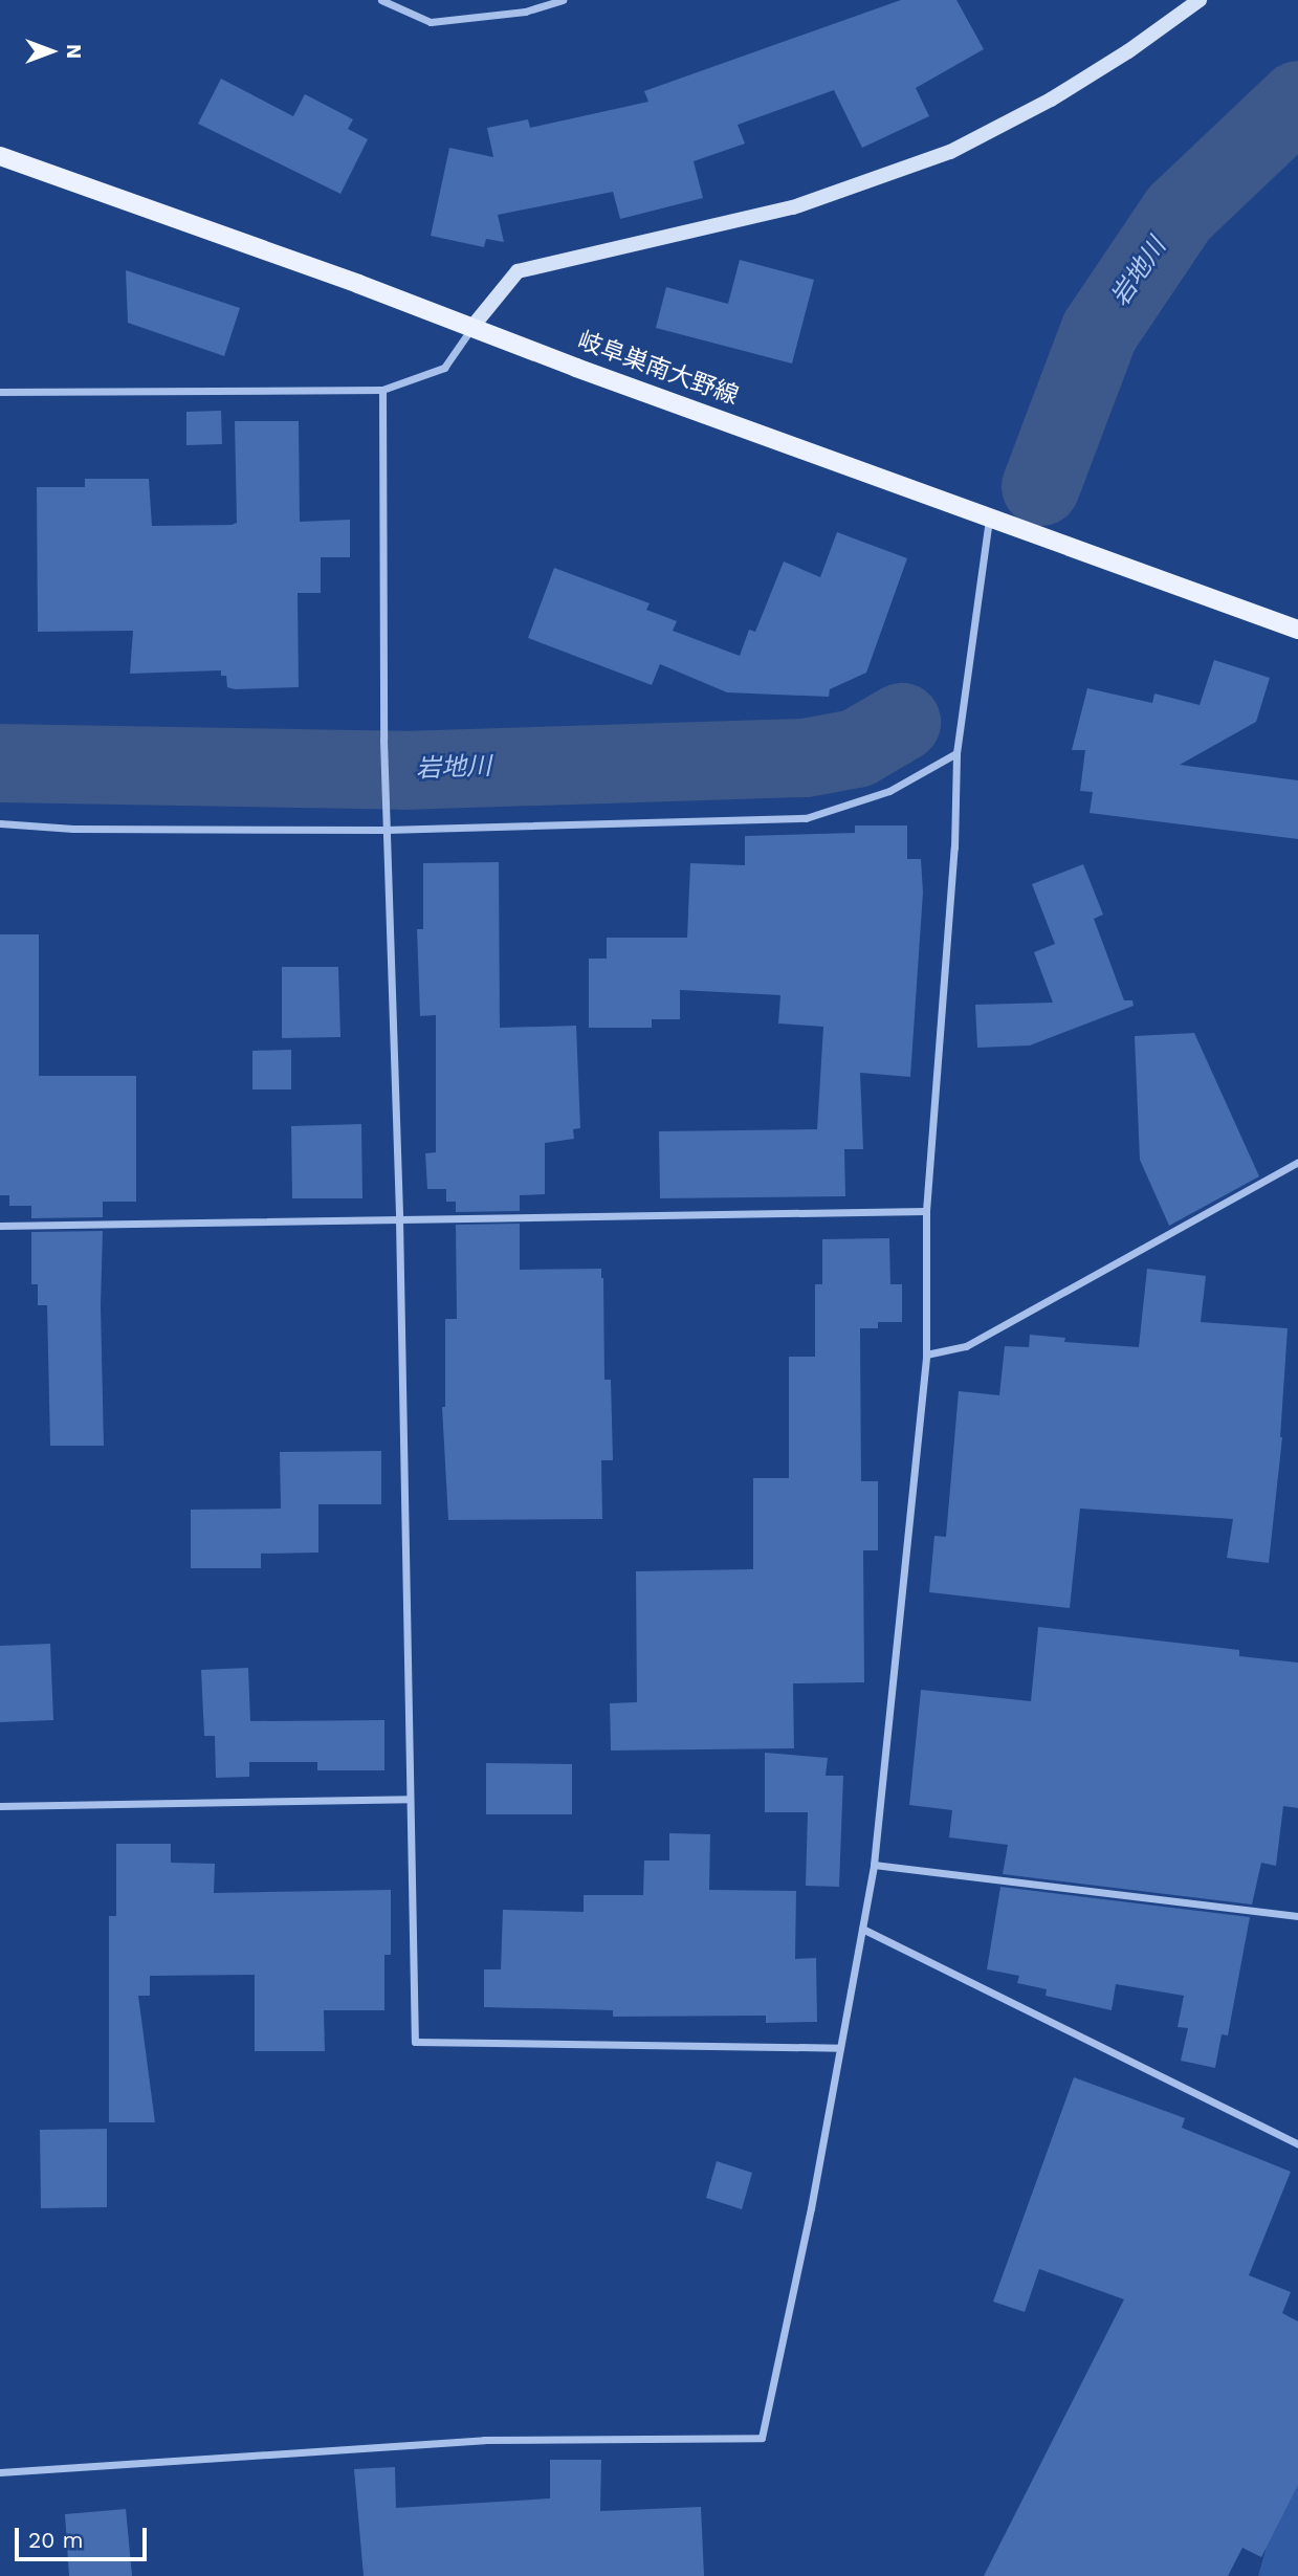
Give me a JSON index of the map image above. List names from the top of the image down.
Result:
{
  "streets": {
    "main road": ["岐阜巣南大野線"]
  },
  "water": ["岩地川"],
  "scale_bar": "20 m",
  "north": "right"
}
